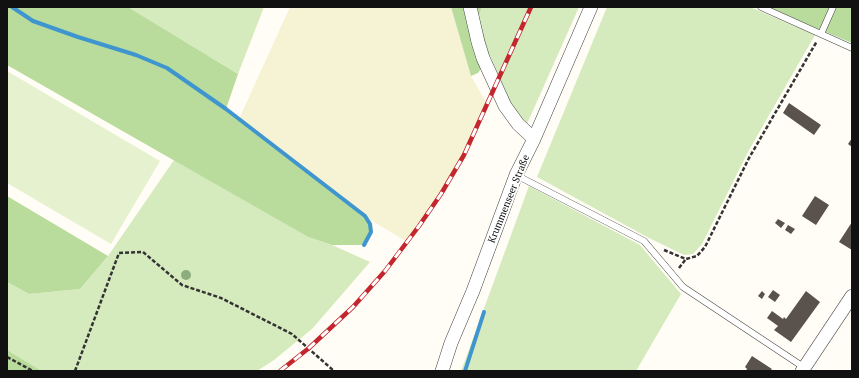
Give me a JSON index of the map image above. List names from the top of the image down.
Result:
{
  "streets": {
    "street": ["Krummenseer Straße"]
  }
}
